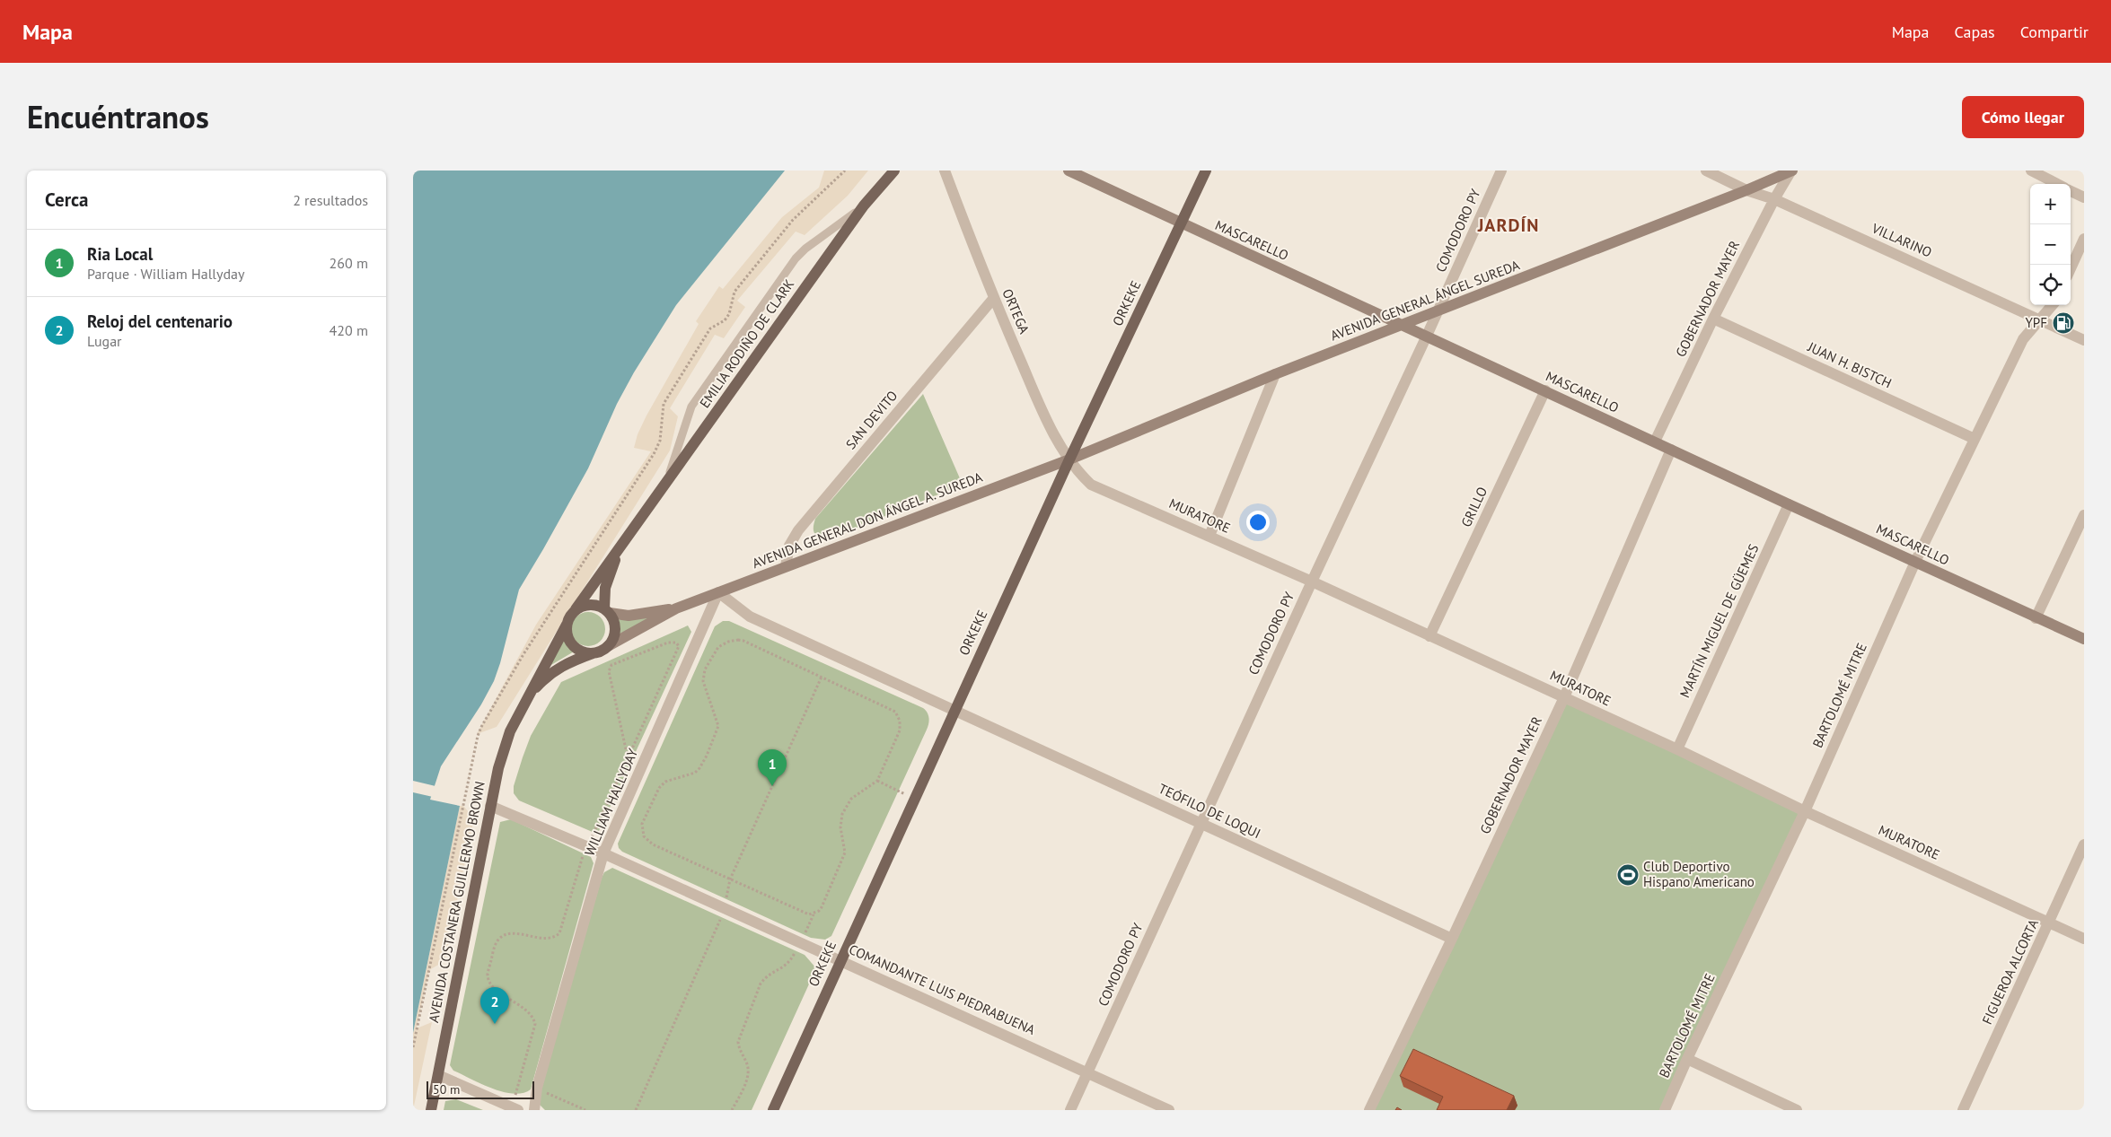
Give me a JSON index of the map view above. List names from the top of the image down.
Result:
{
  "streets": {
    "main road": [
      "MASCARELLO",
      "AVENIDA GENERAL ÁNGEL SUREDA",
      "ORKEKE",
      "EMILIA RODIÑO DE CLARK",
      "AVENIDA GENERAL DON ÁNGEL A. SUREDA",
      "AVENIDA COSTANERA GUILLERMO BROWN"
    ],
    "street": [
      "COMODORO PY",
      "VILLARINO",
      "GOBERNADOR MAYER",
      "ORTEGA",
      "JUAN H. BISTCH",
      "SAN DEVITO",
      "GRILLO",
      "MURATORE",
      "MARTÍN MIGUEL DE GÜEMES",
      "BARTOLOMÉ MITRE",
      "WILLIAM HALLYDAY",
      "TEÓFILO DE LOQUI",
      "FIGUEROA ALCORTA",
      "COMANDANTE LUIS PIEDRABUENA"
    ]
  },
  "crossings": [
    ["COMODORO PY", "MASCARELLO"],
    ["COMODORO PY", "AVENIDA GENERAL ÁNGEL SUREDA"],
    ["COMODORO PY", "MURATORE"],
    ["COMODORO PY", "TEÓFILO DE LOQUI"],
    ["COMODORO PY", "COMANDANTE LUIS PIEDRABUENA"],
    ["MASCARELLO", "GOBERNADOR MAYER"],
    ["MASCARELLO", "AVENIDA GENERAL ÁNGEL SUREDA"],
    ["MASCARELLO", "ORKEKE"],
    ["MASCARELLO", "GRILLO"],
    ["MASCARELLO", "MARTÍN MIGUEL DE GÜEMES"],
    ["MASCARELLO", "BARTOLOMÉ MITRE"],
    ["VILLARINO", "GOBERNADOR MAYER"],
    ["VILLARINO", "AVENIDA GENERAL ÁNGEL SUREDA"],
    ["VILLARINO", "BARTOLOMÉ MITRE"],
    ["GOBERNADOR MAYER", "AVENIDA GENERAL ÁNGEL SUREDA"],
    ["GOBERNADOR MAYER", "JUAN H. BISTCH"],
    ["GOBERNADOR MAYER", "MURATORE"],
    ["GOBERNADOR MAYER", "TEÓFILO DE LOQUI"],
    ["AVENIDA GENERAL ÁNGEL SUREDA", "ORKEKE"],
    ["AVENIDA GENERAL ÁNGEL SUREDA", "ORTEGA"],
    ["AVENIDA GENERAL ÁNGEL SUREDA", "MURATORE"],
    ["AVENIDA GENERAL ÁNGEL SUREDA", "AVENIDA GENERAL DON ÁNGEL A. SUREDA"],
    ["ORKEKE", "ORTEGA"],
    ["ORKEKE", "MURATORE"],
    ["ORKEKE", "AVENIDA GENERAL DON ÁNGEL A. SUREDA"],
    ["ORKEKE", "TEÓFILO DE LOQUI"],
    ["ORKEKE", "COMANDANTE LUIS PIEDRABUENA"],
    ["ORTEGA", "SAN DEVITO"],
    ["ORTEGA", "MURATORE"],
    ["ORTEGA", "AVENIDA GENERAL DON ÁNGEL A. SUREDA"],
    ["EMILIA RODIÑO DE CLARK", "AVENIDA GENERAL DON ÁNGEL A. SUREDA"],
    ["EMILIA RODIÑO DE CLARK", "AVENIDA COSTANERA GUILLERMO BROWN"],
    ["JUAN H. BISTCH", "BARTOLOMÉ MITRE"],
    ["SAN DEVITO", "AVENIDA GENERAL DON ÁNGEL A. SUREDA"],
    ["GRILLO", "MURATORE"],
    ["MURATORE", "AVENIDA GENERAL DON ÁNGEL A. SUREDA"],
    ["MURATORE", "MARTÍN MIGUEL DE GÜEMES"],
    ["MURATORE", "BARTOLOMÉ MITRE"],
    ["MURATORE", "FIGUEROA ALCORTA"],
    ["AVENIDA GENERAL DON ÁNGEL A. SUREDA", "WILLIAM HALLYDAY"],
    ["AVENIDA GENERAL DON ÁNGEL A. SUREDA", "TEÓFILO DE LOQUI"],
    ["AVENIDA GENERAL DON ÁNGEL A. SUREDA", "AVENIDA COSTANERA GUILLERMO BROWN"],
    ["WILLIAM HALLYDAY", "TEÓFILO DE LOQUI"],
    ["WILLIAM HALLYDAY", "COMANDANTE LUIS PIEDRABUENA"]
  ],
  "districts": ["JARDÍN"],
  "places": {
    "fuel station": ["YPF"],
    "sports": ["Club Deportivo Hispano Americano"]
  },
  "scale_bar": "50 m",
  "page": {
    "header": "Mapa",
    "nav": ["Mapa", "Capas", "Compartir"],
    "title": "Encuéntranos",
    "buttons": "Cómo llegar",
    "heading": ["Cerca", "2 resultados"],
    "map_buttons": ["+", "−"],
    "list": [
      {
        "mark": "1",
        "name": "Ria Local",
        "note": "Parque · William Hallyday",
        "value": "260 m"
      },
      {
        "mark": "2",
        "name": "Reloj del centenario",
        "note": "Lugar",
        "value": "420 m"
      }
    ],
    "pins": ["1", "2"],
    "scale": "50 m"
  }
}
